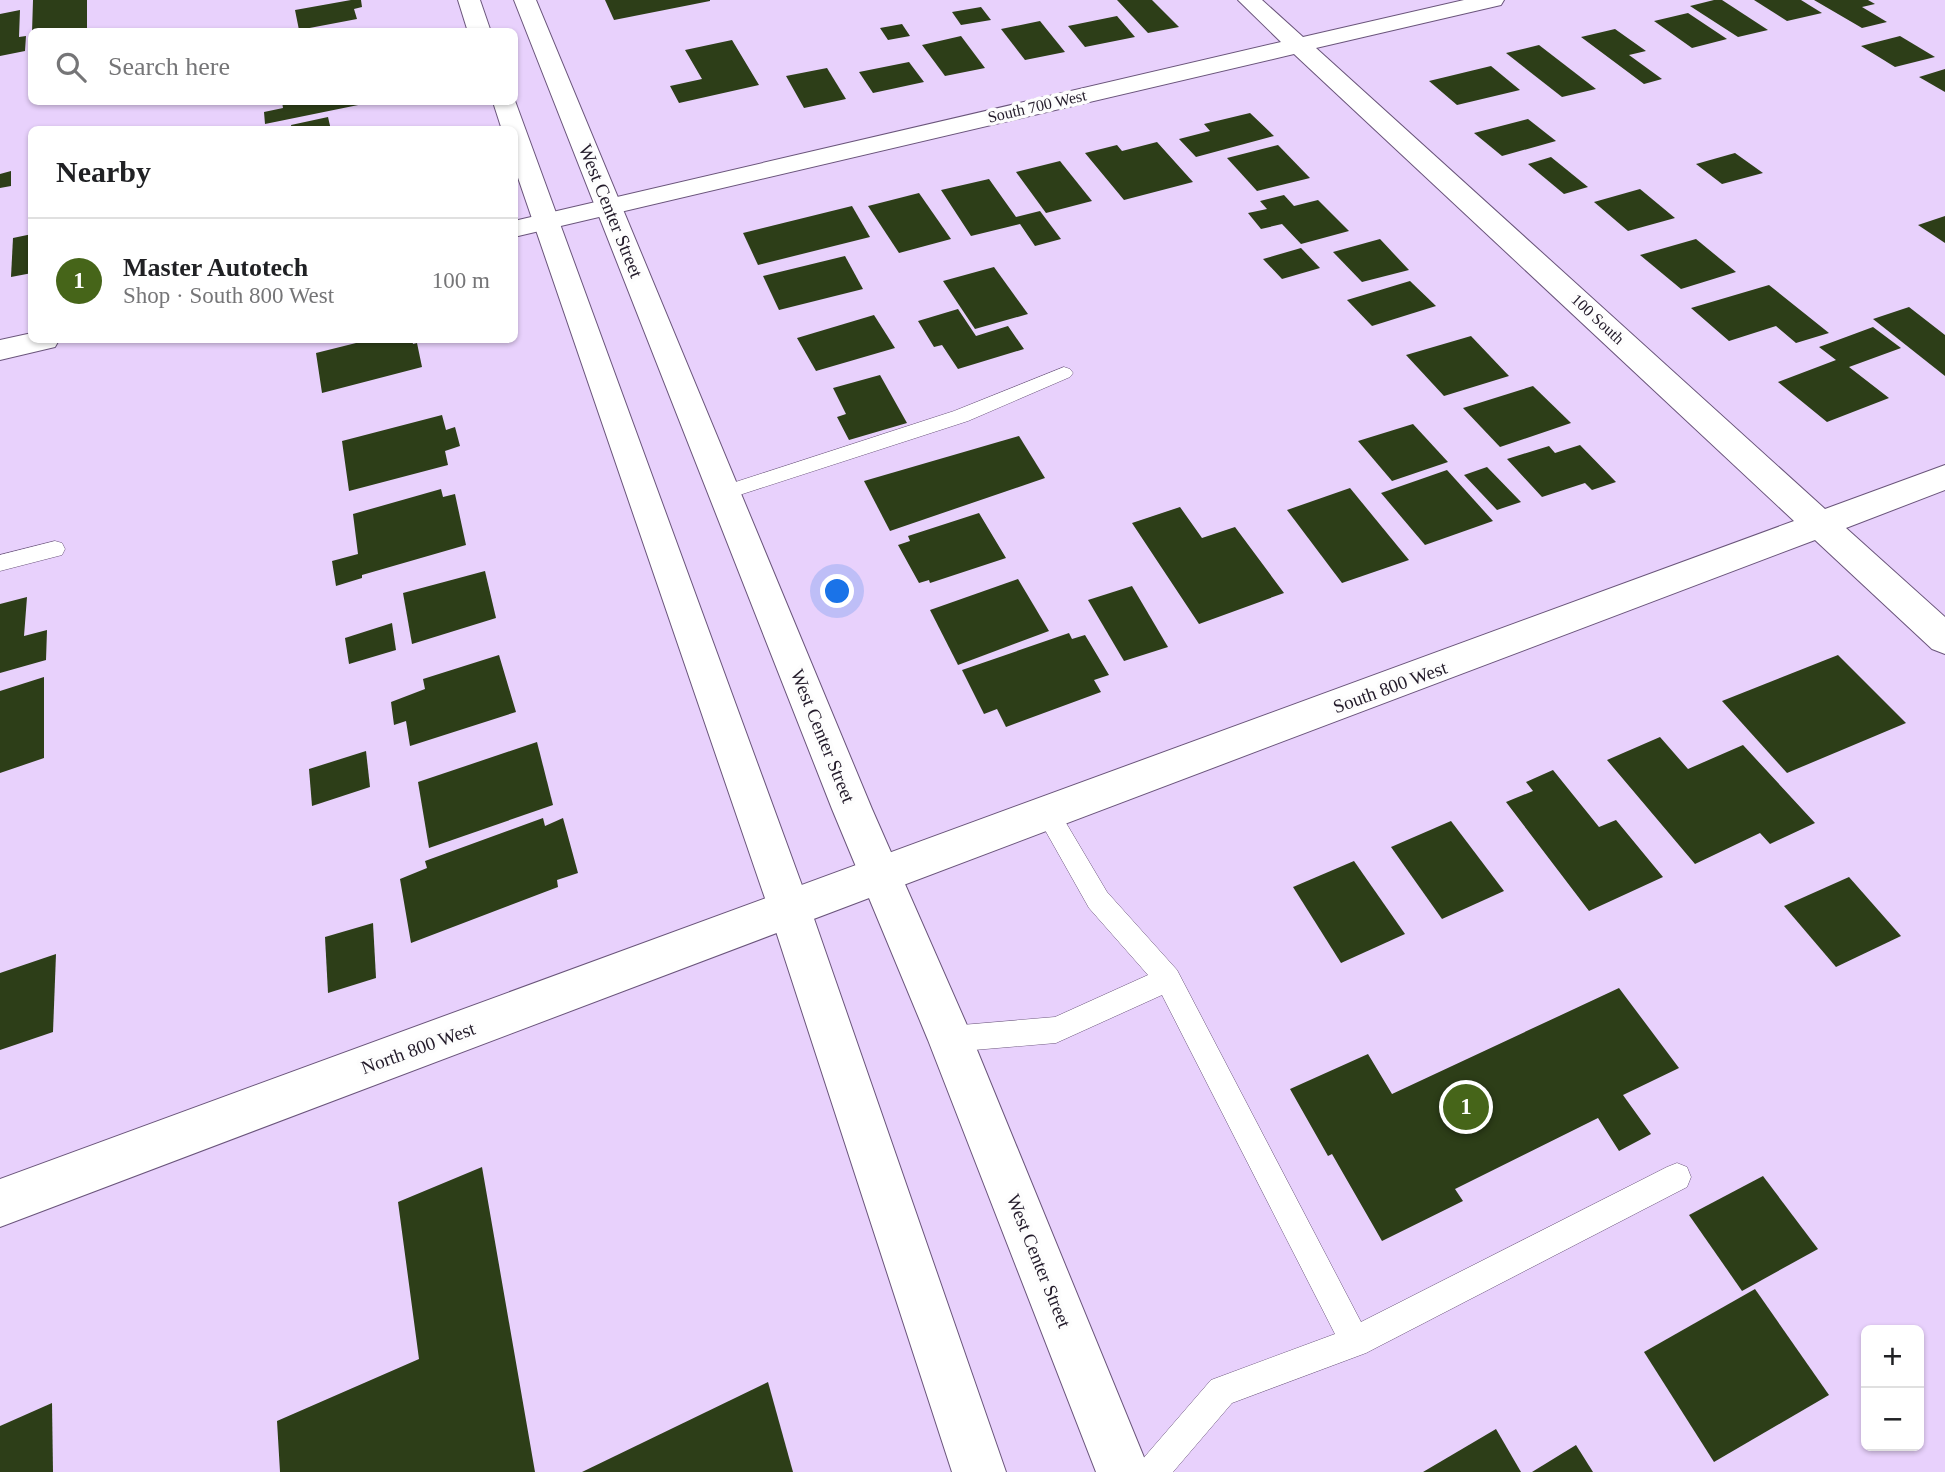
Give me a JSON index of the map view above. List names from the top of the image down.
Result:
{
  "streets": {
    "street": [
      "South 700 West",
      "West Center Street",
      "100 South",
      "South 800 West",
      "North 800 West"
    ]
  },
  "crossings": [
    ["South 700 West", "West Center Street"],
    ["South 700 West", "100 South"],
    ["West Center Street", "South 800 West"],
    ["West Center Street", "North 800 West"],
    ["100 South", "South 800 West"],
    ["South 800 West", "North 800 West"]
  ],
  "page": {
    "search": "Search here",
    "heading": "Nearby",
    "list": [
      {
        "mark": "1",
        "name": "Master Autotech",
        "note": "Shop · South 800 West",
        "value": "100 m"
      }
    ],
    "pins": "1",
    "map_buttons": ["+", "−"]
  }
}
